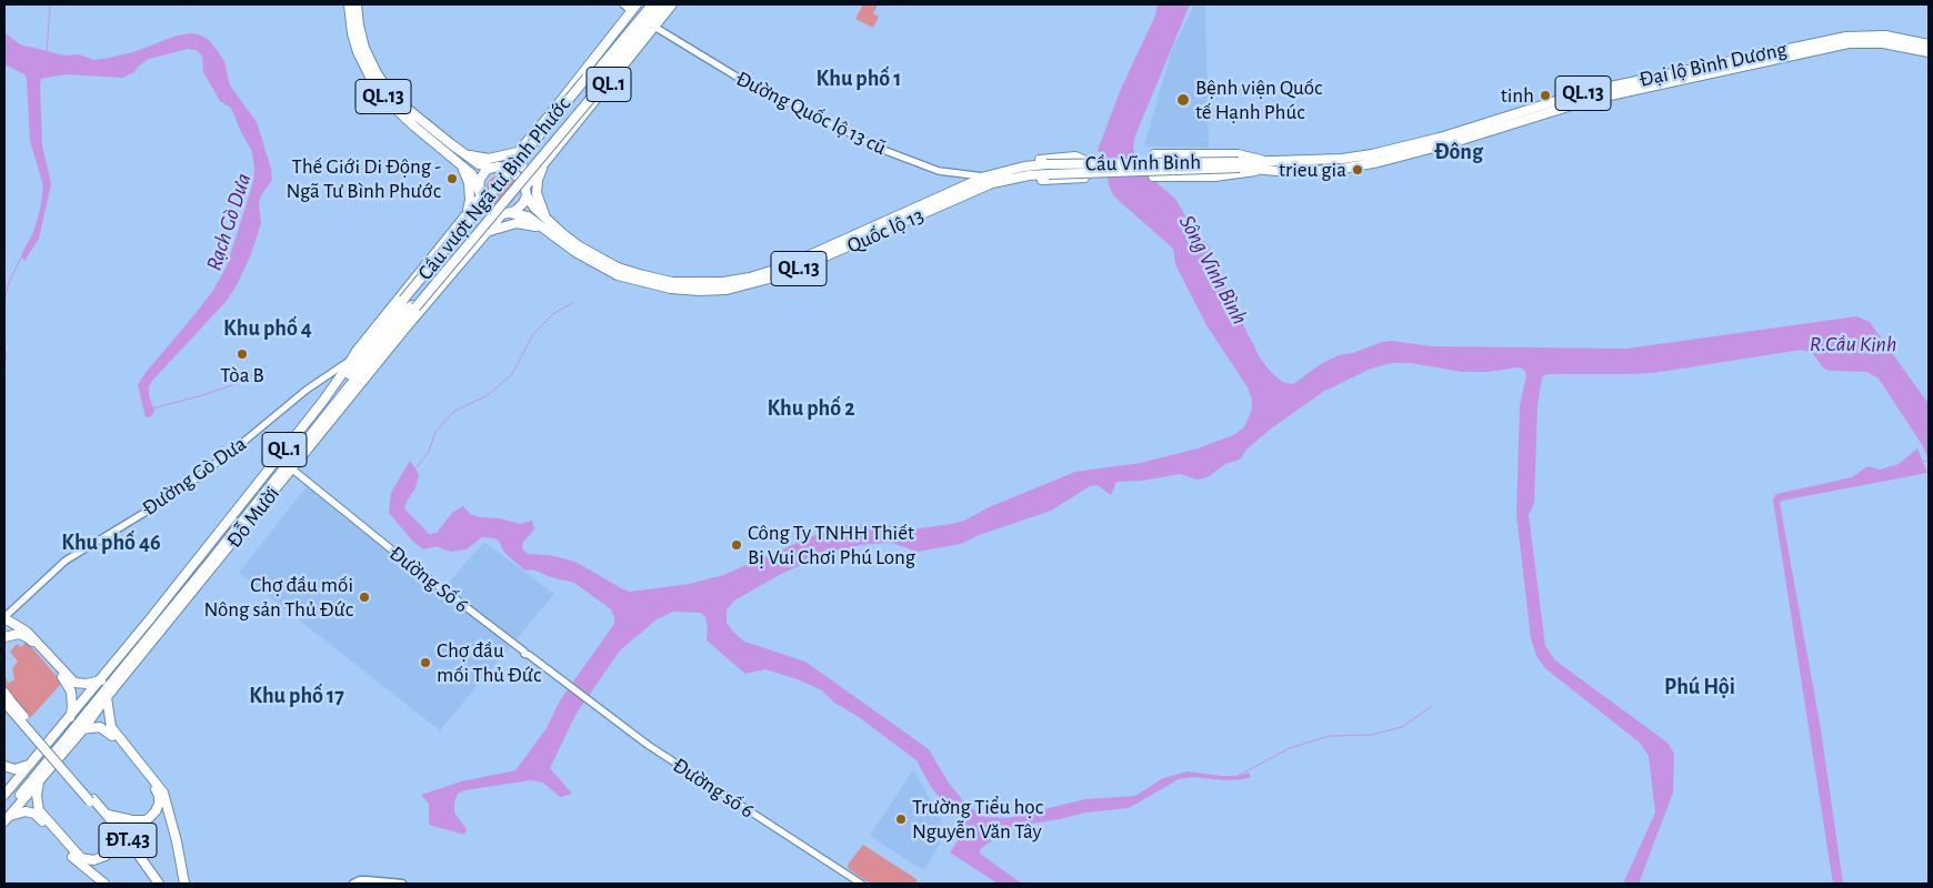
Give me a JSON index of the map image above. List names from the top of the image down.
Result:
{
  "streets": {
    "main road": [
      "Đại lộ Bình Dương",
      "QL.1",
      "QL.13",
      "Cầu Vĩnh Bình",
      "Cầu vượt Ngã tư Bình Phước",
      "Quốc lộ 13",
      "Đỗ Mười",
      "ĐT.43"
    ],
    "street": [
      "Đường Quốc lộ 13 cũ",
      "Đường Gò Dưa",
      "Đường Số 6",
      "Đường số 6"
    ]
  },
  "crossings": [
    ["Đại lộ Bình Dương", "Cầu Vĩnh Bình"],
    ["QL.1", "QL.13"],
    ["QL.1", "Đường Quốc lộ 13 cũ"],
    ["QL.1", "Cầu vượt Ngã tư Bình Phước"],
    ["QL.1", "Quốc lộ 13"],
    ["QL.1", "Đỗ Mười"],
    ["QL.13", "Quốc lộ 13"],
    ["QL.13", "Đỗ Mười"],
    ["Đường Quốc lộ 13 cũ", "Cầu vượt Ngã tư Bình Phước"],
    ["Đường Quốc lộ 13 cũ", "Quốc lộ 13"],
    ["Cầu Vĩnh Bình", "Quốc lộ 13"],
    ["Cầu vượt Ngã tư Bình Phước", "Đỗ Mười"],
    ["Quốc lộ 13", "Đỗ Mười"],
    ["Đường Gò Dưa", "Đỗ Mười"],
    ["Đỗ Mười", "Đường Số 6"],
    ["Đường Số 6", "Đường số 6"]
  ],
  "districts": [
    "Khu phố 1",
    "Đông",
    "Khu phố 4",
    "Khu phố 2",
    "Khu phố 46",
    "Phú Hội",
    "Khu phố 17"
  ],
  "water": ["Rạch Gò Dưa", "Sông Vĩnh Bình", "R.Cầu Kinh"],
  "places": [
    "tinh",
    "Bệnh viện Quốc tế Hạnh Phúc",
    "trieu gia",
    "Thế Giới Di Động - Ngã Tư Bình Phước",
    "Tòa B",
    "Công Ty TNHH Thiết Bị Vui Chơi Phú Long",
    "Chợ đầu mối Nông sản Thủ Đức",
    "Chợ đầu mối Thủ Đức",
    "Trường Tiểu học Nguyễn Văn Tây"
  ]
}
